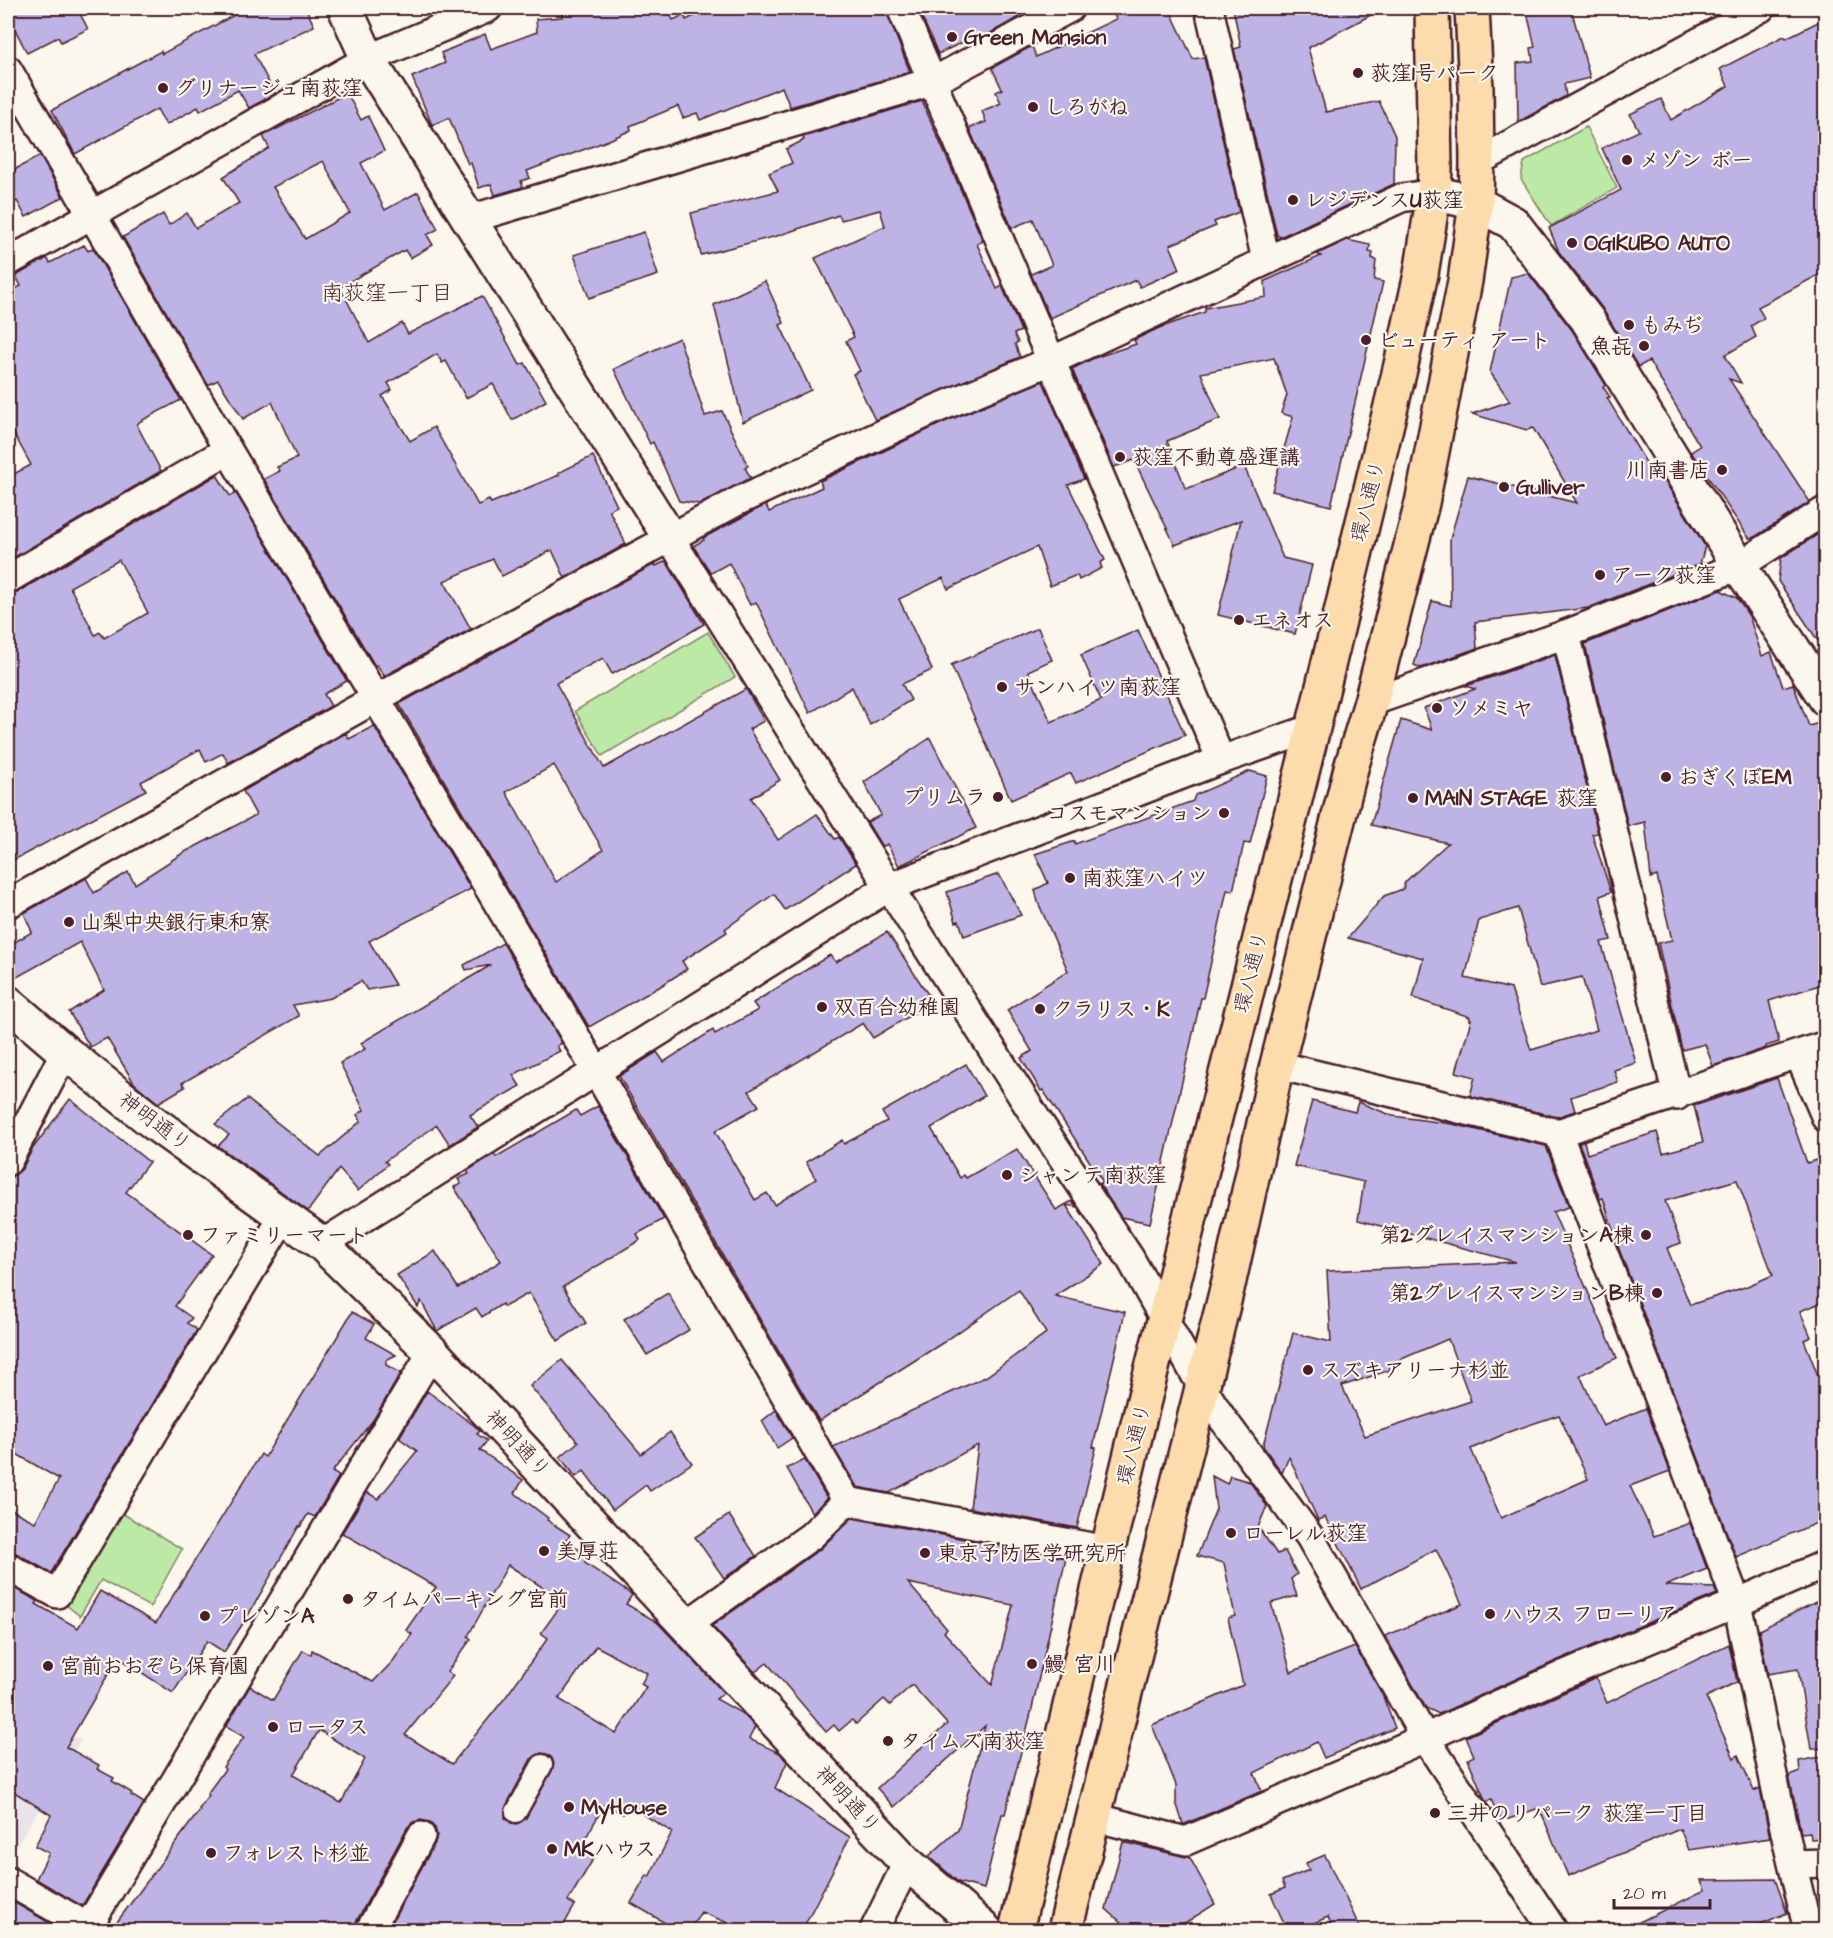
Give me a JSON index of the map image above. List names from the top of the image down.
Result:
{
  "streets": {
    "main road": ["環八通り"],
    "street": ["神明通り"]
  },
  "districts": ["南荻窪一丁目"],
  "places": [
    "Green Mansion",
    "荻窪1号パーク",
    "グリナージュ南荻窪",
    "しろがね",
    "メゾン ボー",
    "レジデンスU荻窪",
    "OGIKUBO AUTO",
    "もみぢ",
    "ビューティ アート",
    "魚㐂",
    "荻窪不動尊盛運講",
    "川南書店",
    "Gulliver",
    "アーク荻窪",
    "エネオス",
    "サンハイツ南荻窪",
    "ソメミヤ",
    "おぎくぼEM",
    "プリムラ",
    "MAIN STAGE 荻窪",
    "コスモマンション",
    "南荻窪ハイツ",
    "山梨中央銀行東和寮",
    "双百合幼稚園",
    "クラリス・K",
    "シャンテ南荻窪",
    "ファミリーマート",
    "第2グレイスマンションA棟",
    "第2グレイスマンションB棟",
    "スズキアリーナ杉並",
    "ローレル荻窪",
    "美厚荘",
    "東京予防医学研究所",
    "タイムパーキング宮前",
    "ハウス フローリア",
    "プレゾンA",
    "鰻 宮川",
    "宮前おおぞら保育園",
    "ロータス",
    "タイムズ南荻窪",
    "MyHouse",
    "三井のリパーク 荻窪一丁目",
    "MKハウス",
    "フォレスト杉並"
  ],
  "scale_bar": "20 m"
}
